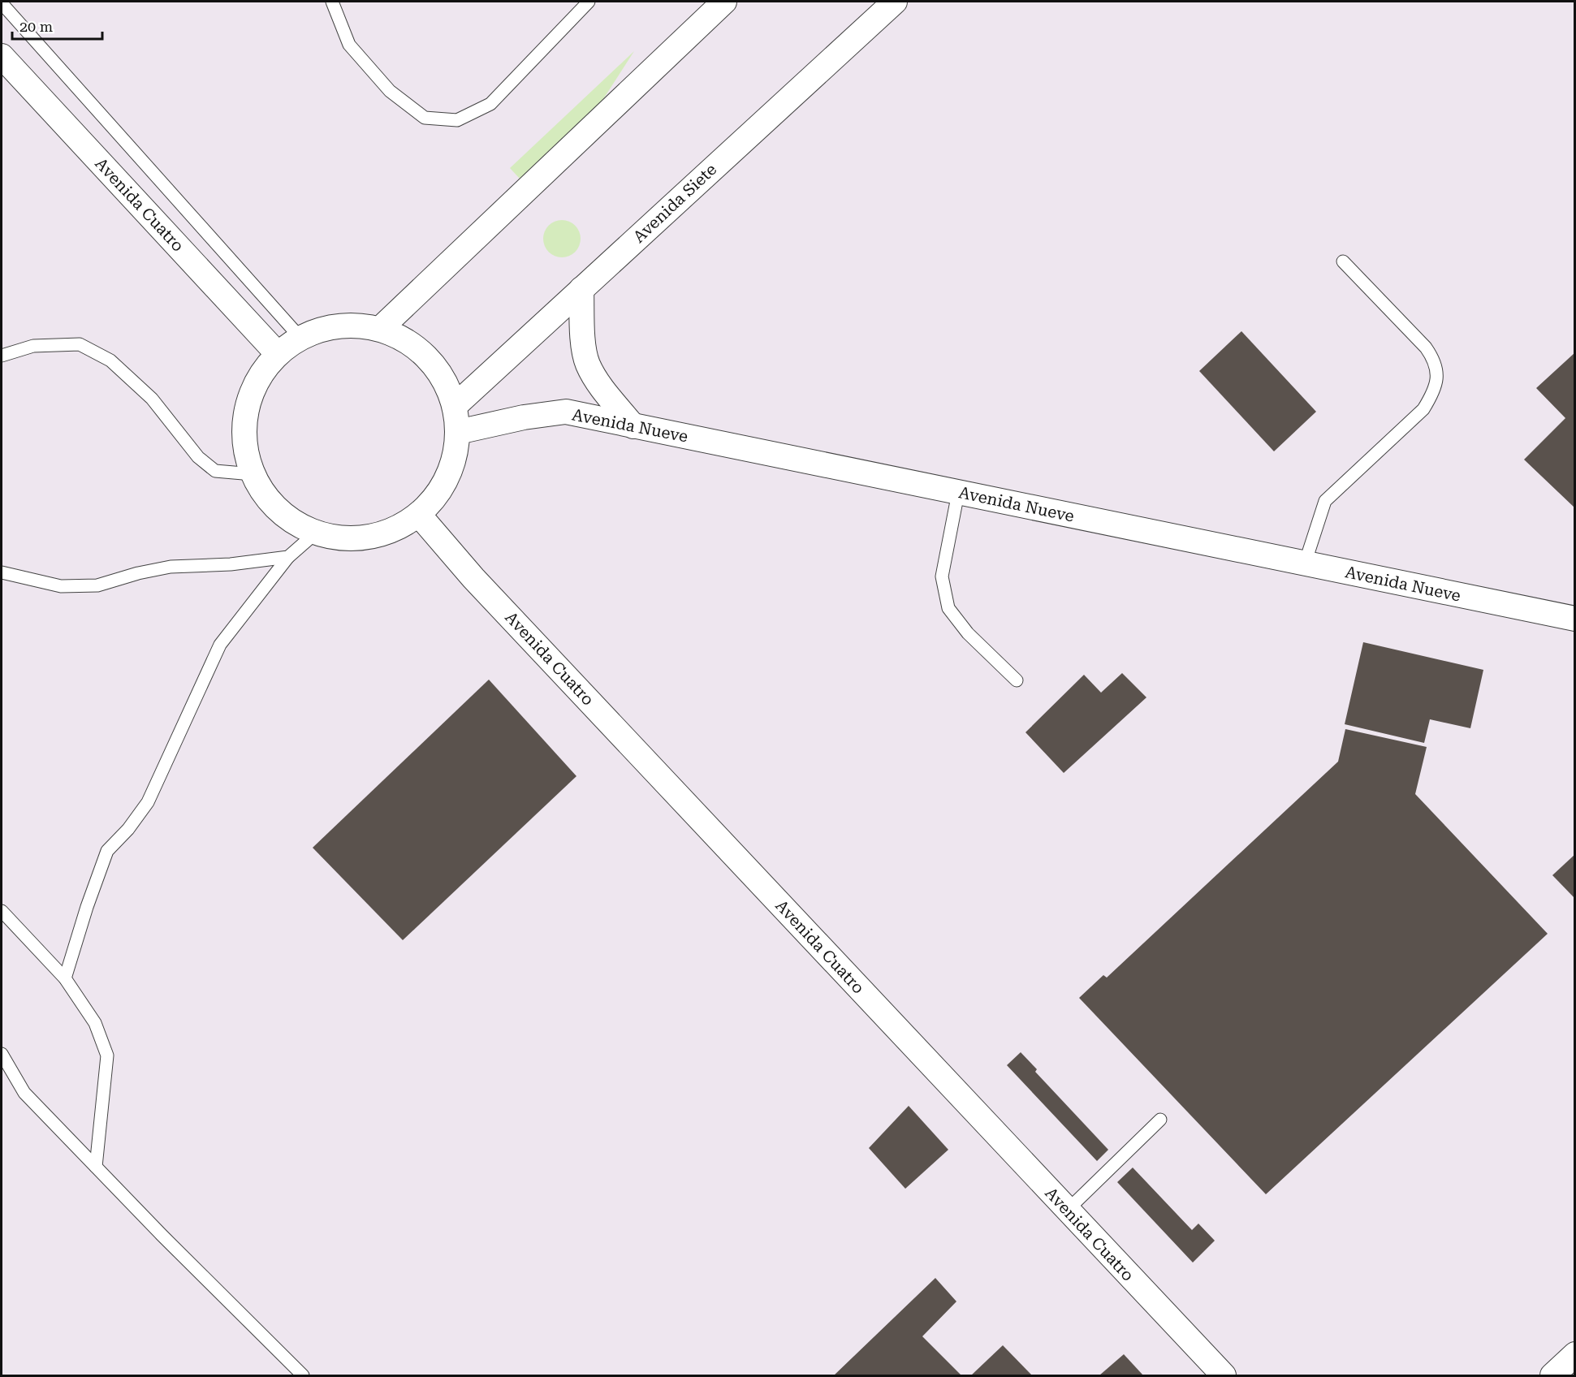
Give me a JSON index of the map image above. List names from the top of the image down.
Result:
{
  "streets": {
    "street": ["Avenida Siete", "Avenida Cuatro", "Avenida Nueve"]
  },
  "scale_bar": "20 m"
}
